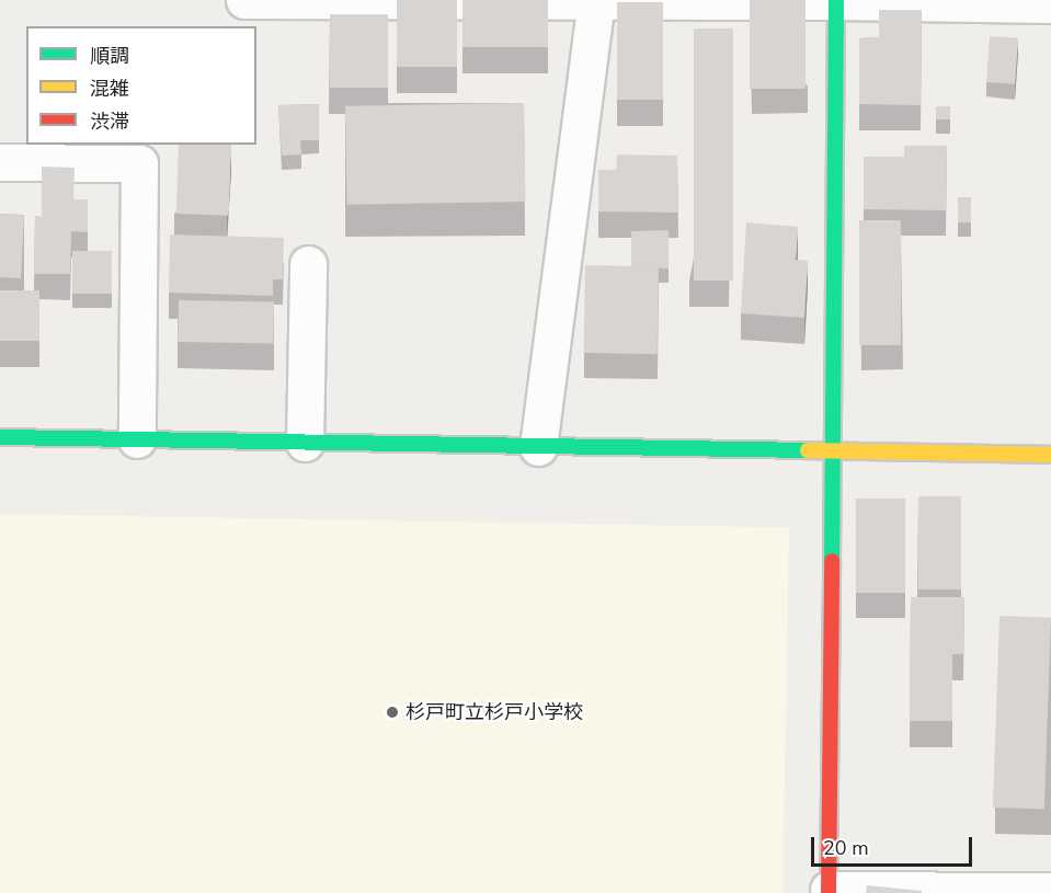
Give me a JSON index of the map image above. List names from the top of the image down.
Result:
{
  "places": ["杉戸町立杉戸小学校"],
  "legend": ["順調", "混雑", "渋滞"],
  "scale_bar": "20 m"
}
